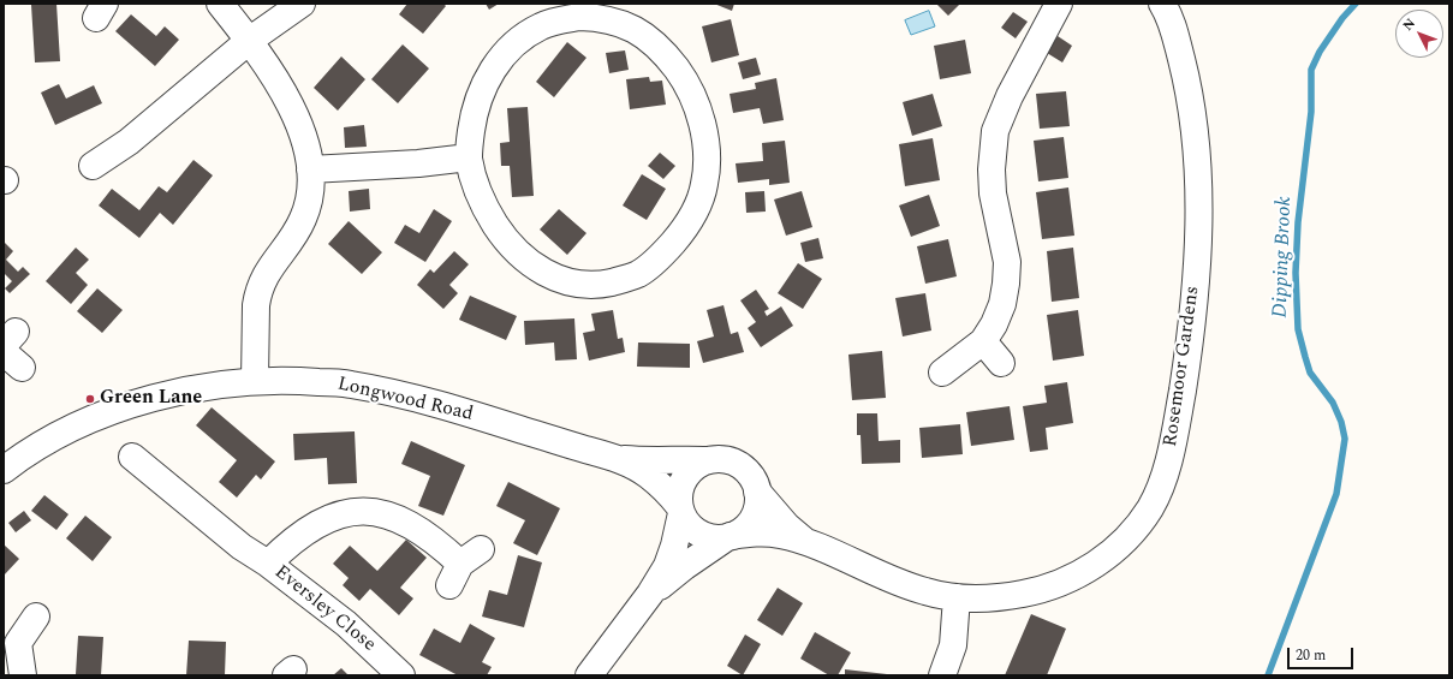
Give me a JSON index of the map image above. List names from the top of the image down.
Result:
{
  "streets": {
    "street": ["Rosemoor Gardens", "Longwood Road", "Eversley Close"]
  },
  "crossings": [
    ["Rosemoor Gardens", "Longwood Road"]
  ],
  "water": ["Dipping Brook"],
  "places": ["Green Lane"],
  "scale_bar": "20 m",
  "north": "top left"
}
